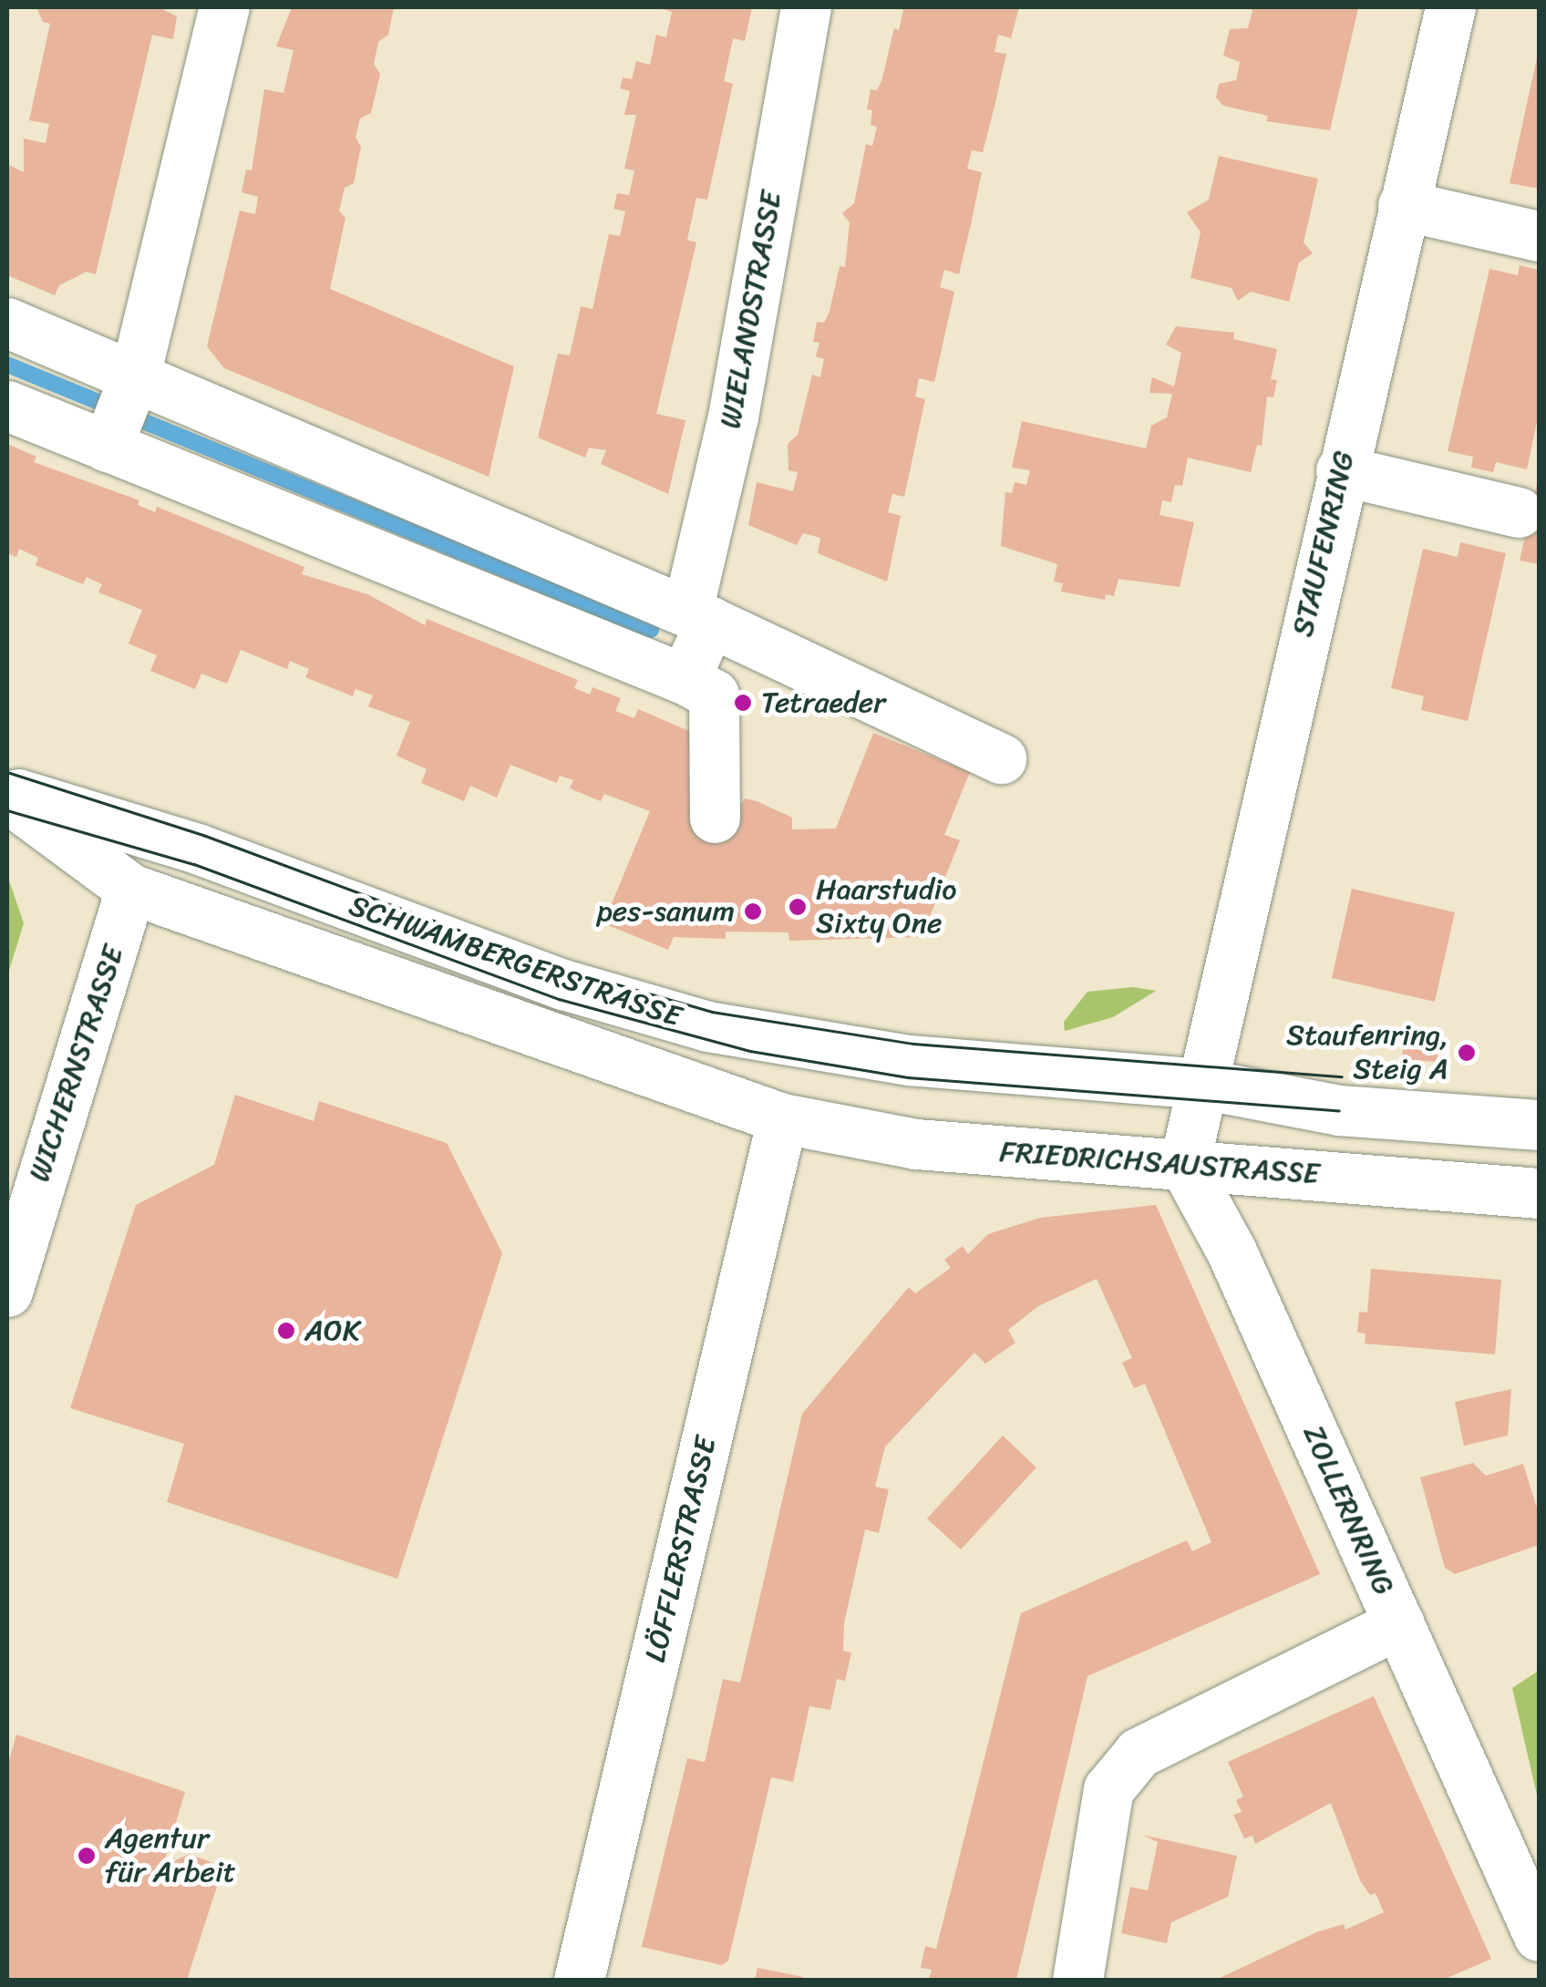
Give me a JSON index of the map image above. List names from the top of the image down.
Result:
{
  "streets": {
    "street": [
      "WIELANDSTRASSE",
      "STAUFENRING",
      "SCHWAMBERGERSTRASSE",
      "WICHERNSTRASSE",
      "FRIEDRICHSAUSTRASSE",
      "ZOLLERNRING",
      "LÖFFLERSTRASSE"
    ]
  },
  "crossings": [
    ["STAUFENRING", "SCHWAMBERGERSTRASSE"],
    ["SCHWAMBERGERSTRASSE", "WICHERNSTRASSE"],
    ["SCHWAMBERGERSTRASSE", "FRIEDRICHSAUSTRASSE"],
    ["SCHWAMBERGERSTRASSE", "LÖFFLERSTRASSE"],
    ["FRIEDRICHSAUSTRASSE", "ZOLLERNRING"],
    ["FRIEDRICHSAUSTRASSE", "LÖFFLERSTRASSE"]
  ],
  "places": [
    "Tetraeder",
    "Haarstudio Sixty One",
    "pes-sanum",
    "Staufenring, Steig A",
    "AOK",
    "Agentur für Arbeit"
  ]
}
